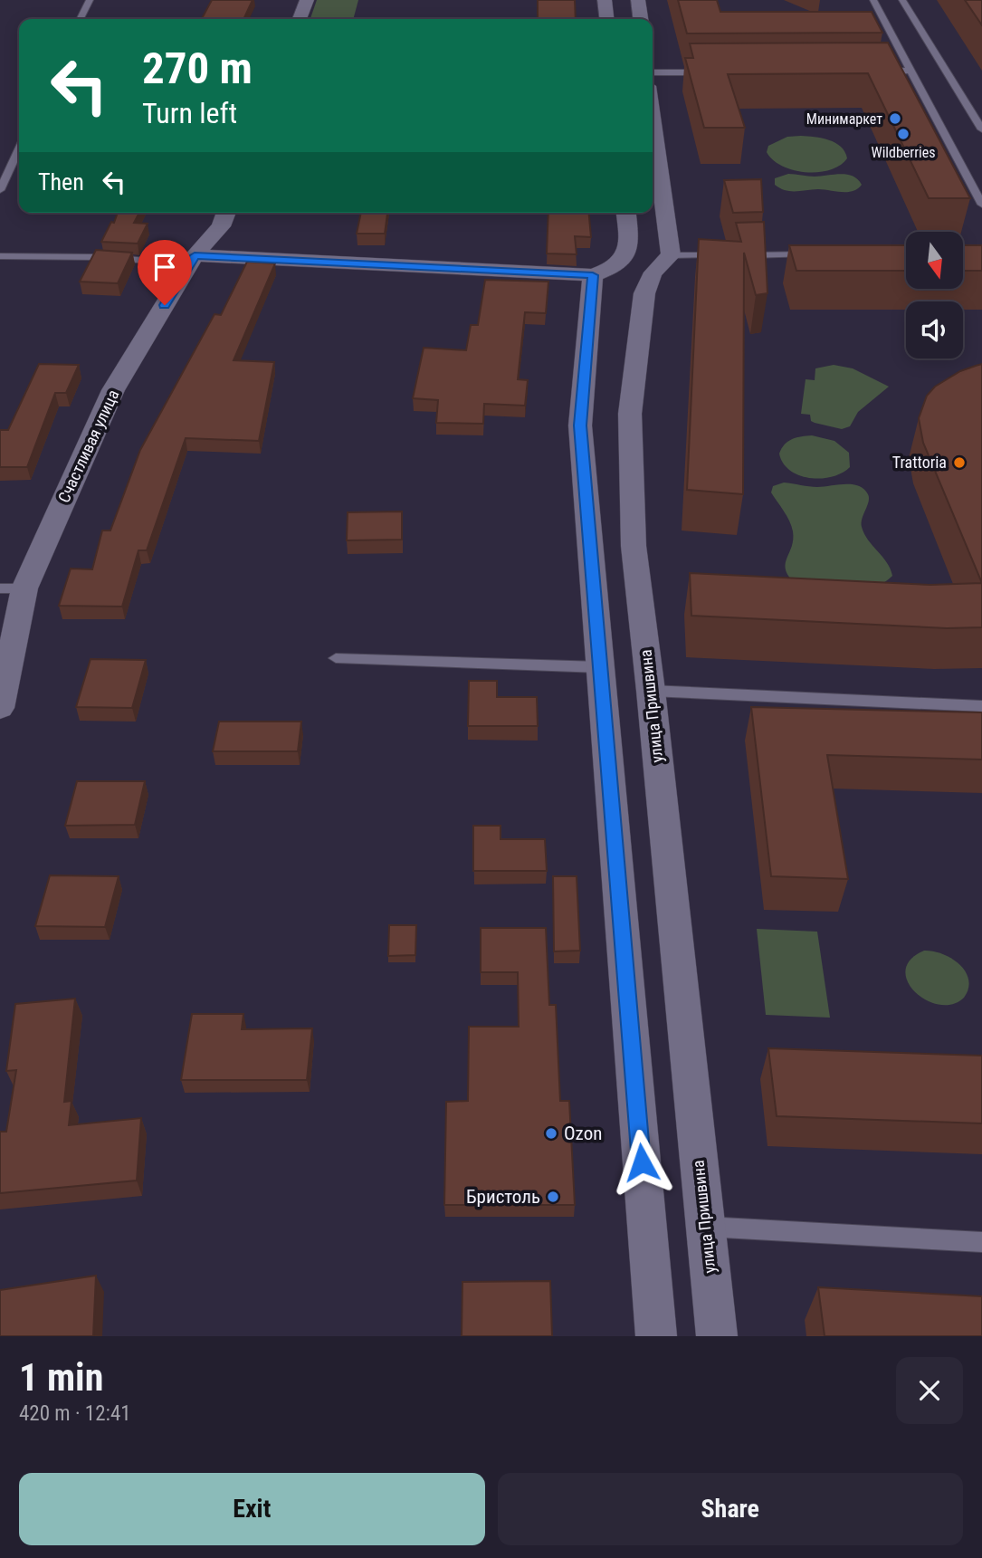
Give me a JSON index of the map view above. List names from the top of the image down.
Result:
{
  "streets": {
    "street": ["Счастливая улица", "улица Пришвина"]
  },
  "places": [
    "Минимаркет",
    "Wildberries",
    "Trattoria",
    "Ozon",
    "Бристоль"
  ],
  "north": "bottom",
  "page": {
    "turn": ["270 m", "Turn left"],
    "then": "Then",
    "heading": ["1 min", "420 m · 12:41"],
    "buttons": ["Exit", "Share"]
  }
}
